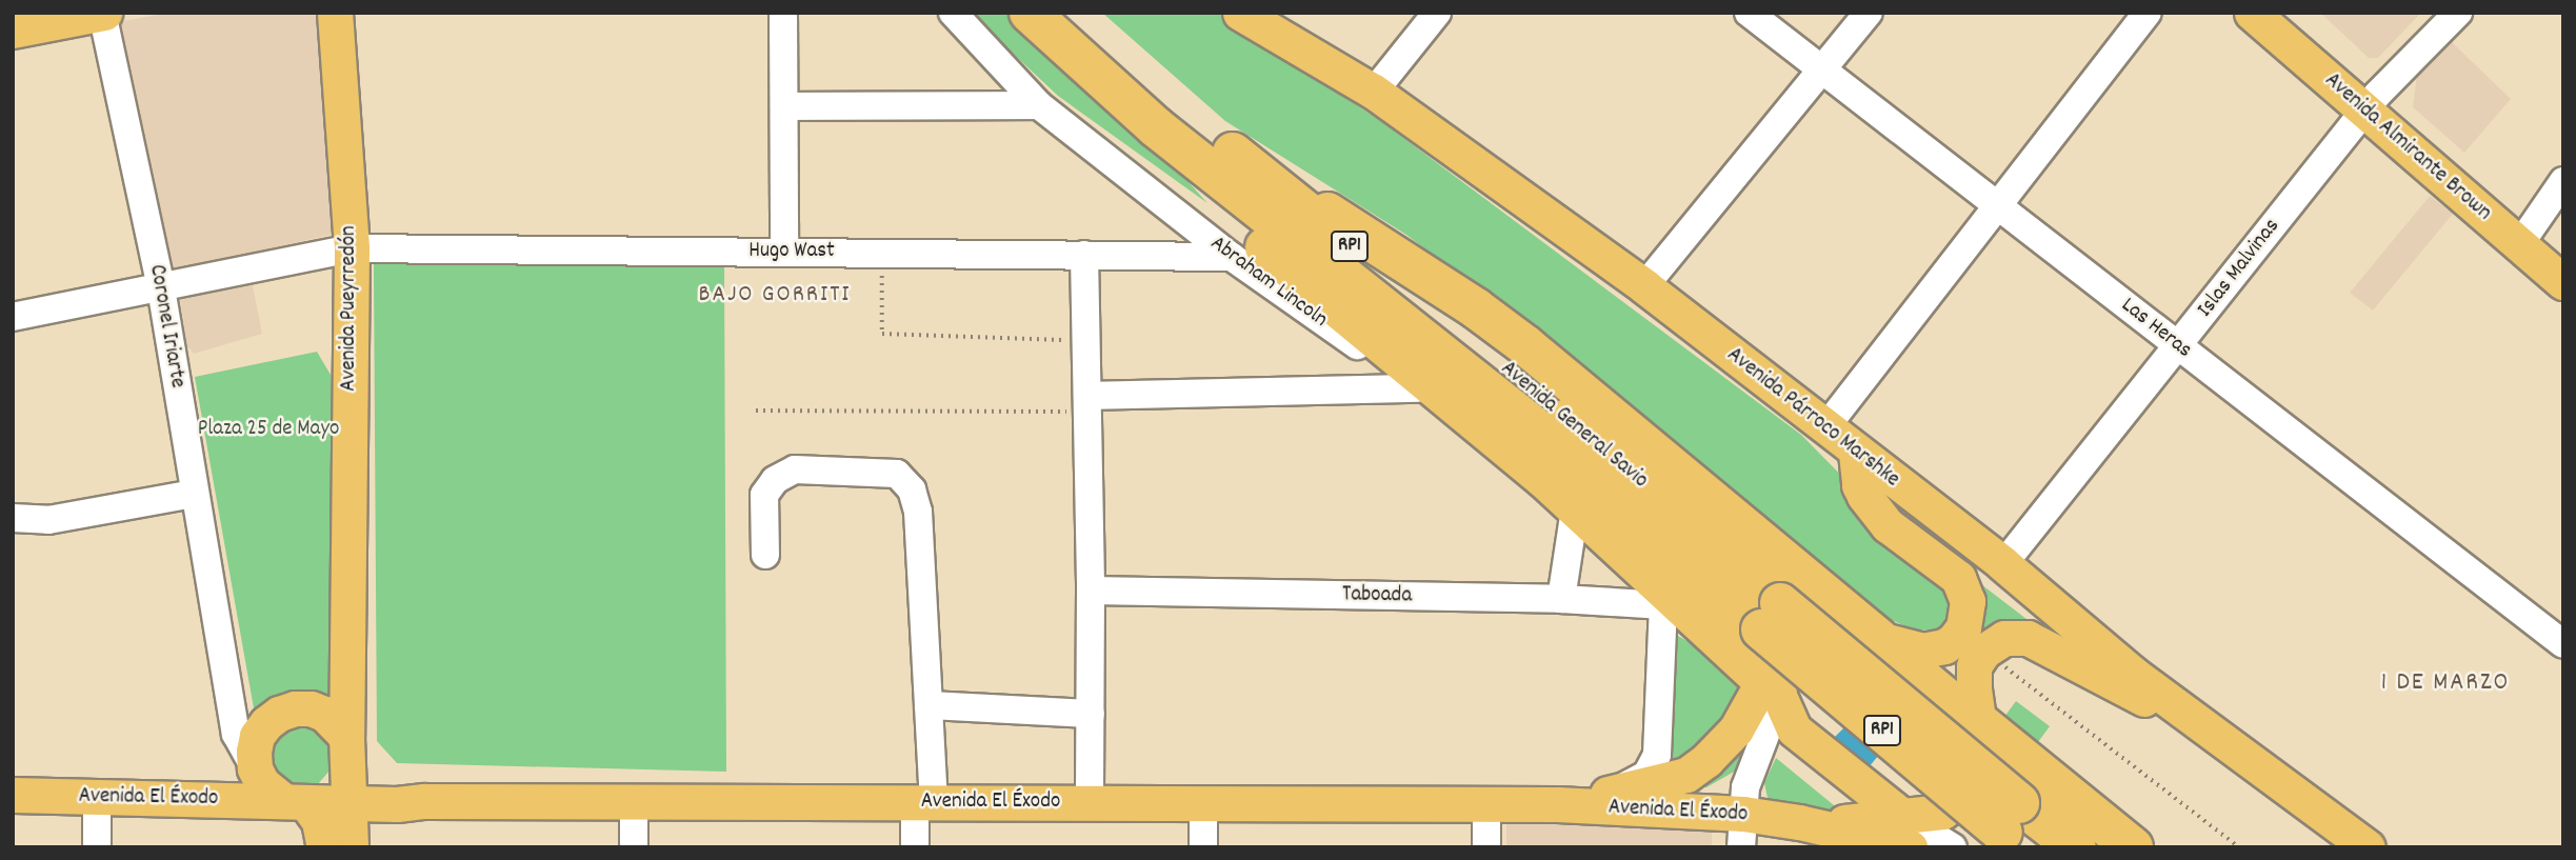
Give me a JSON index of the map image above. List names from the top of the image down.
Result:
{
  "streets": {
    "highway": ["RP1", "Avenida General Savio"],
    "main road": [
      "Avenida Almirante Brown",
      "Avenida Pueyrredón",
      "Avenida Párroco Marshke",
      "Avenida El Éxodo"
    ],
    "street": [
      "Hugo Wast",
      "Islas Malvinas",
      "Abraham Lincoln",
      "Coronel Iriarte",
      "Las Heras",
      "Taboada"
    ]
  },
  "crossings": [
    ["Avenida Almirante Brown", "Islas Malvinas"],
    ["Hugo Wast", "Abraham Lincoln"],
    ["Hugo Wast", "Avenida Pueyrredón"],
    ["Hugo Wast", "Coronel Iriarte"],
    ["Islas Malvinas", "Las Heras"],
    ["Islas Malvinas", "Avenida Párroco Marshke"],
    ["Abraham Lincoln", "Avenida General Savio"],
    ["Avenida Pueyrredón", "Coronel Iriarte"],
    ["Avenida Pueyrredón", "Avenida El Éxodo"],
    ["Coronel Iriarte", "Avenida El Éxodo"],
    ["Avenida Párroco Marshke", "Avenida El Éxodo"]
  ],
  "districts": ["BAJO GORRITI", "1 DE MARZO"],
  "parks": ["Plaza 25 de Mayo"]
}
